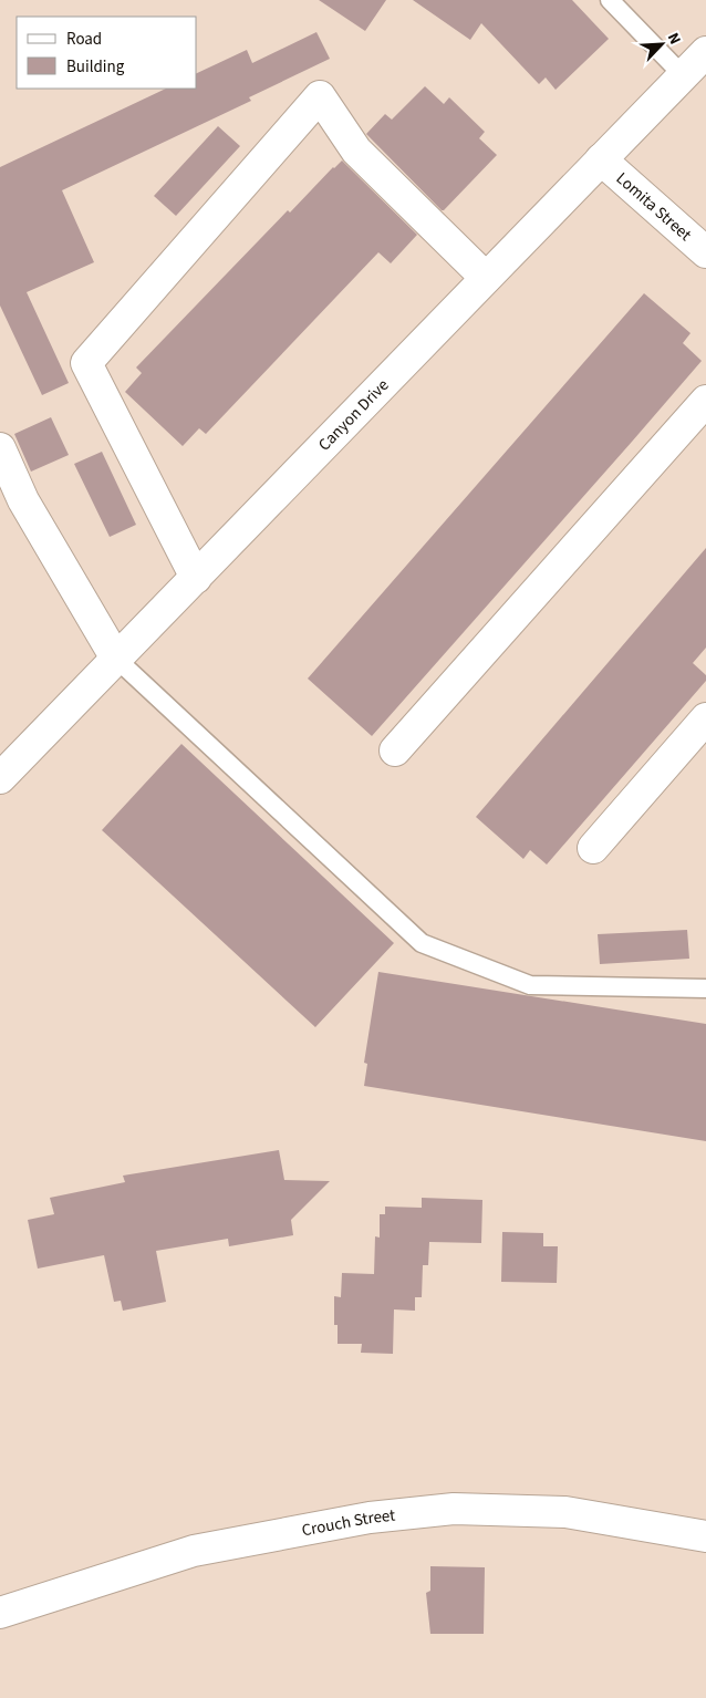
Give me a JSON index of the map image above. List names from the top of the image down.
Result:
{
  "streets": {
    "street": ["Lomita Street", "Canyon Drive", "Crouch Street"]
  },
  "crossings": [
    ["Lomita Street", "Canyon Drive"]
  ],
  "legend": ["Road", "Building"],
  "north": "top right"
}
